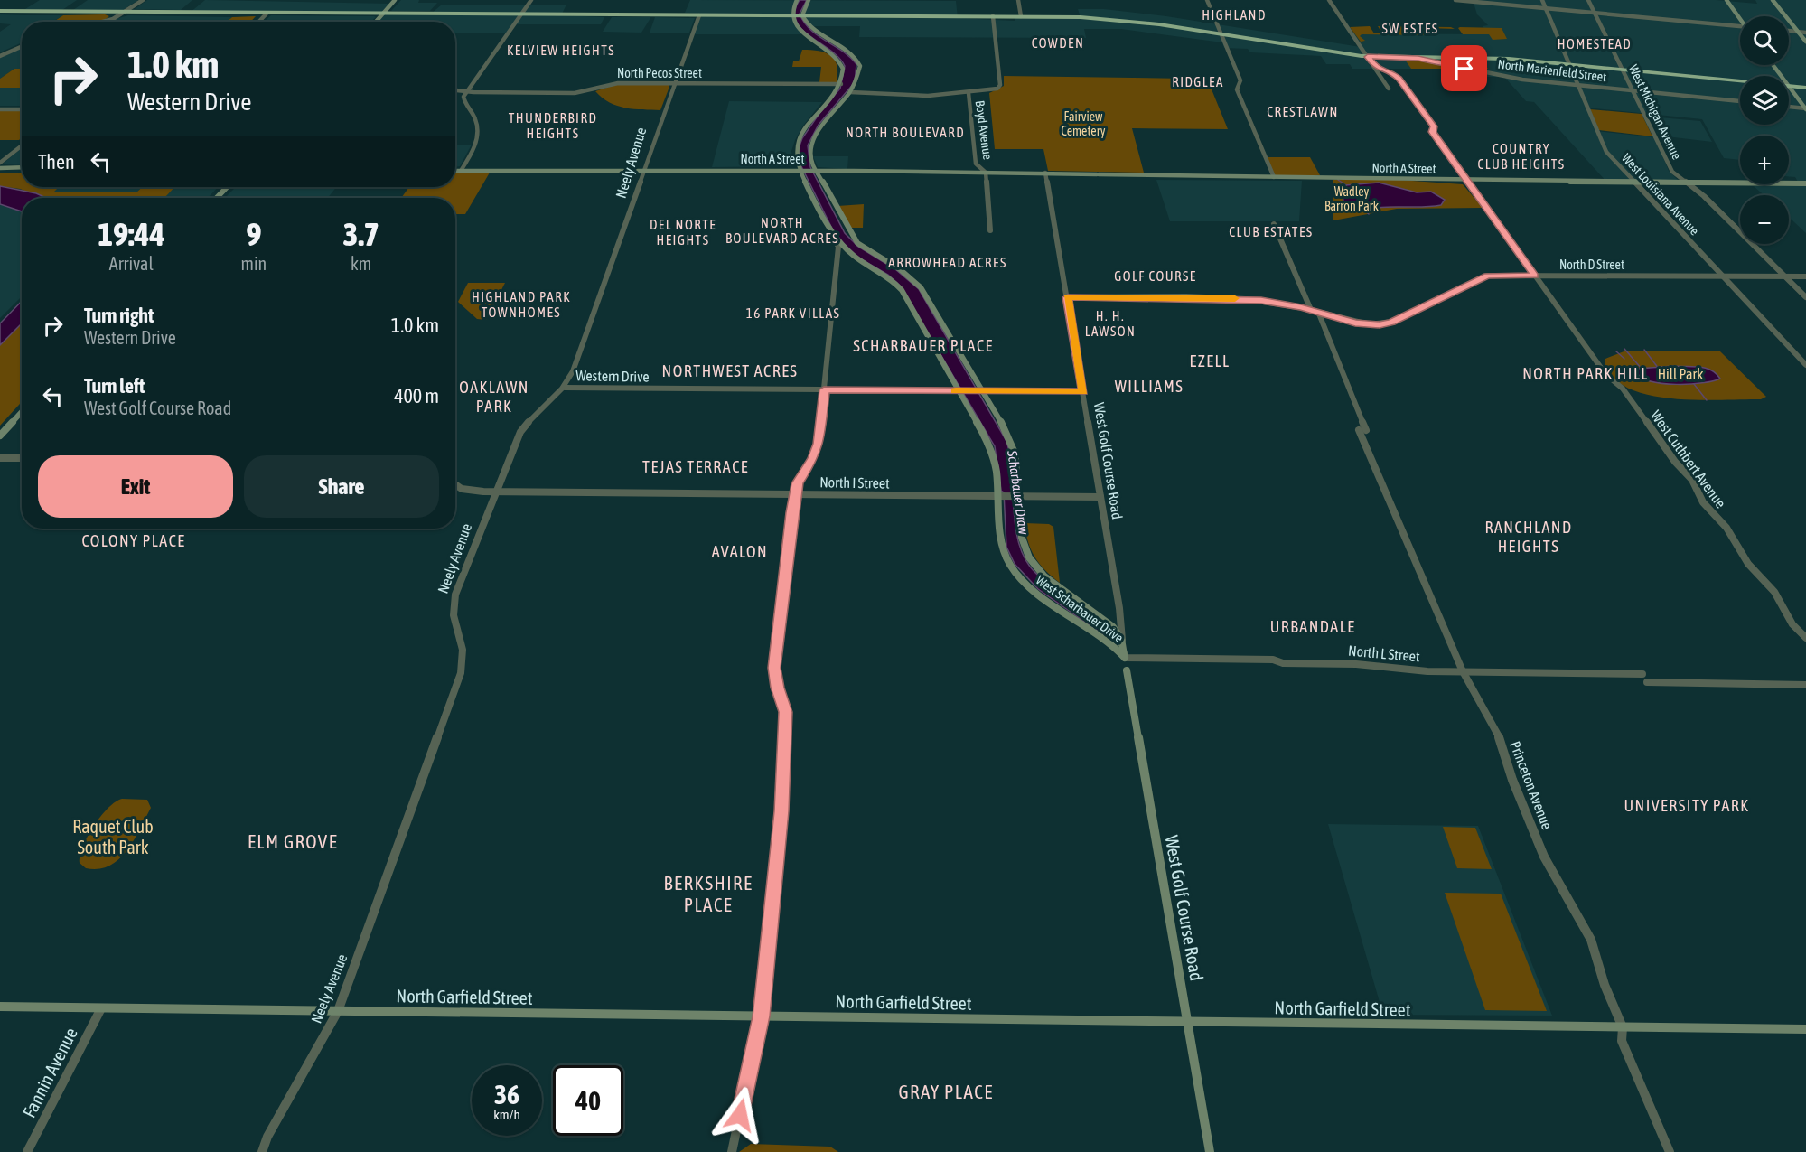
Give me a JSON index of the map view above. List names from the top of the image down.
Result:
{
  "streets": {
    "main road": [
      "North A Street",
      "West Golf Course Road",
      "West Scharbauer Drive",
      "North Garfield Street"
    ],
    "street": [
      "North Marienfeld Street",
      "North Pecos Street",
      "West Michigan Avenue",
      "Boyd Avenue",
      "Neely Avenue",
      "West Louisiana Avenue",
      "North D Street",
      "Western Drive",
      "West Cuthbert Avenue",
      "North I Street",
      "North L Street",
      "Princeton Avenue",
      "Fannin Avenue"
    ]
  },
  "crossings": [
    ["North Marienfeld Street", "West Michigan Avenue"],
    ["North Marienfeld Street", "West Louisiana Avenue"],
    ["North Pecos Street", "Neely Avenue"],
    ["North Pecos Street", "West Scharbauer Drive"],
    ["West Michigan Avenue", "North A Street"],
    ["West Michigan Avenue", "North D Street"],
    ["Boyd Avenue", "North A Street"],
    ["North A Street", "Neely Avenue"],
    ["North A Street", "West Louisiana Avenue"],
    ["North A Street", "West Cuthbert Avenue"],
    ["North A Street", "West Golf Course Road"],
    ["North A Street", "West Scharbauer Drive"],
    ["Neely Avenue", "Western Drive"],
    ["Neely Avenue", "North I Street"],
    ["Neely Avenue", "North Garfield Street"],
    ["West Louisiana Avenue", "North D Street"],
    ["North D Street", "West Cuthbert Avenue"],
    ["North D Street", "West Golf Course Road"],
    ["North D Street", "Princeton Avenue"],
    ["Western Drive", "West Golf Course Road"],
    ["Western Drive", "West Scharbauer Drive"],
    ["West Golf Course Road", "North I Street"],
    ["West Golf Course Road", "West Scharbauer Drive"],
    ["West Golf Course Road", "North L Street"],
    ["West Golf Course Road", "North Garfield Street"],
    ["North I Street", "West Scharbauer Drive"],
    ["West Scharbauer Drive", "North L Street"],
    ["North L Street", "Princeton Avenue"],
    ["Princeton Avenue", "North Garfield Street"],
    ["North Garfield Street", "Fannin Avenue"]
  ],
  "districts": [
    "HIGHLAND",
    "SW ESTES",
    "COWDEN",
    "HOMESTEAD",
    "KELVIEW HEIGHTS",
    "RIDGLEA",
    "CRESTLAWN",
    "THUNDERBIRD HEIGHTS",
    "NORTH BOULEVARD",
    "COUNTRY CLUB HEIGHTS",
    "NORTH BOULEVARD ACRES",
    "DEL NORTE HEIGHTS",
    "CLUB ESTATES",
    "ARROWHEAD ACRES",
    "GOLF COURSE",
    "HIGHLAND PARK TOWNHOMES",
    "16 PARK VILLAS",
    "H. H. LAWSON",
    "SCHARBAUER PLACE",
    "EZELL",
    "NORTHWEST ACRES",
    "NORTH PARK HILL",
    "WILLIAMS",
    "OAKLAWN PARK",
    "TEJAS TERRACE",
    "RANCHLAND HEIGHTS",
    "COLONY PLACE",
    "AVALON",
    "URBANDALE",
    "UNIVERSITY PARK",
    "ELM GROVE",
    "BERKSHIRE PLACE",
    "GRAY PLACE"
  ],
  "water": ["Scharbauer Draw"],
  "parks": [
    "Fairview Cemetery",
    "Wadley Barron Park",
    "Hill Park",
    "Raquet Club South Park"
  ],
  "page": {
    "map_buttons": ["+", "−"],
    "turn": ["1.0 km", "Western Drive"],
    "then": "Then",
    "eta": [
      "19:44",
      "Arrival",
      "9",
      "min",
      "3.7",
      "km"
    ],
    "list": [
      {
        "name": "Turn right",
        "note": "Western Drive",
        "value": "1.0 km"
      },
      {
        "name": "Turn left",
        "note": "West Golf Course Road",
        "value": "400 m"
      }
    ],
    "buttons": ["Exit", "Share"],
    "speed": "36 km/h",
    "limit": "40"
  }
}
